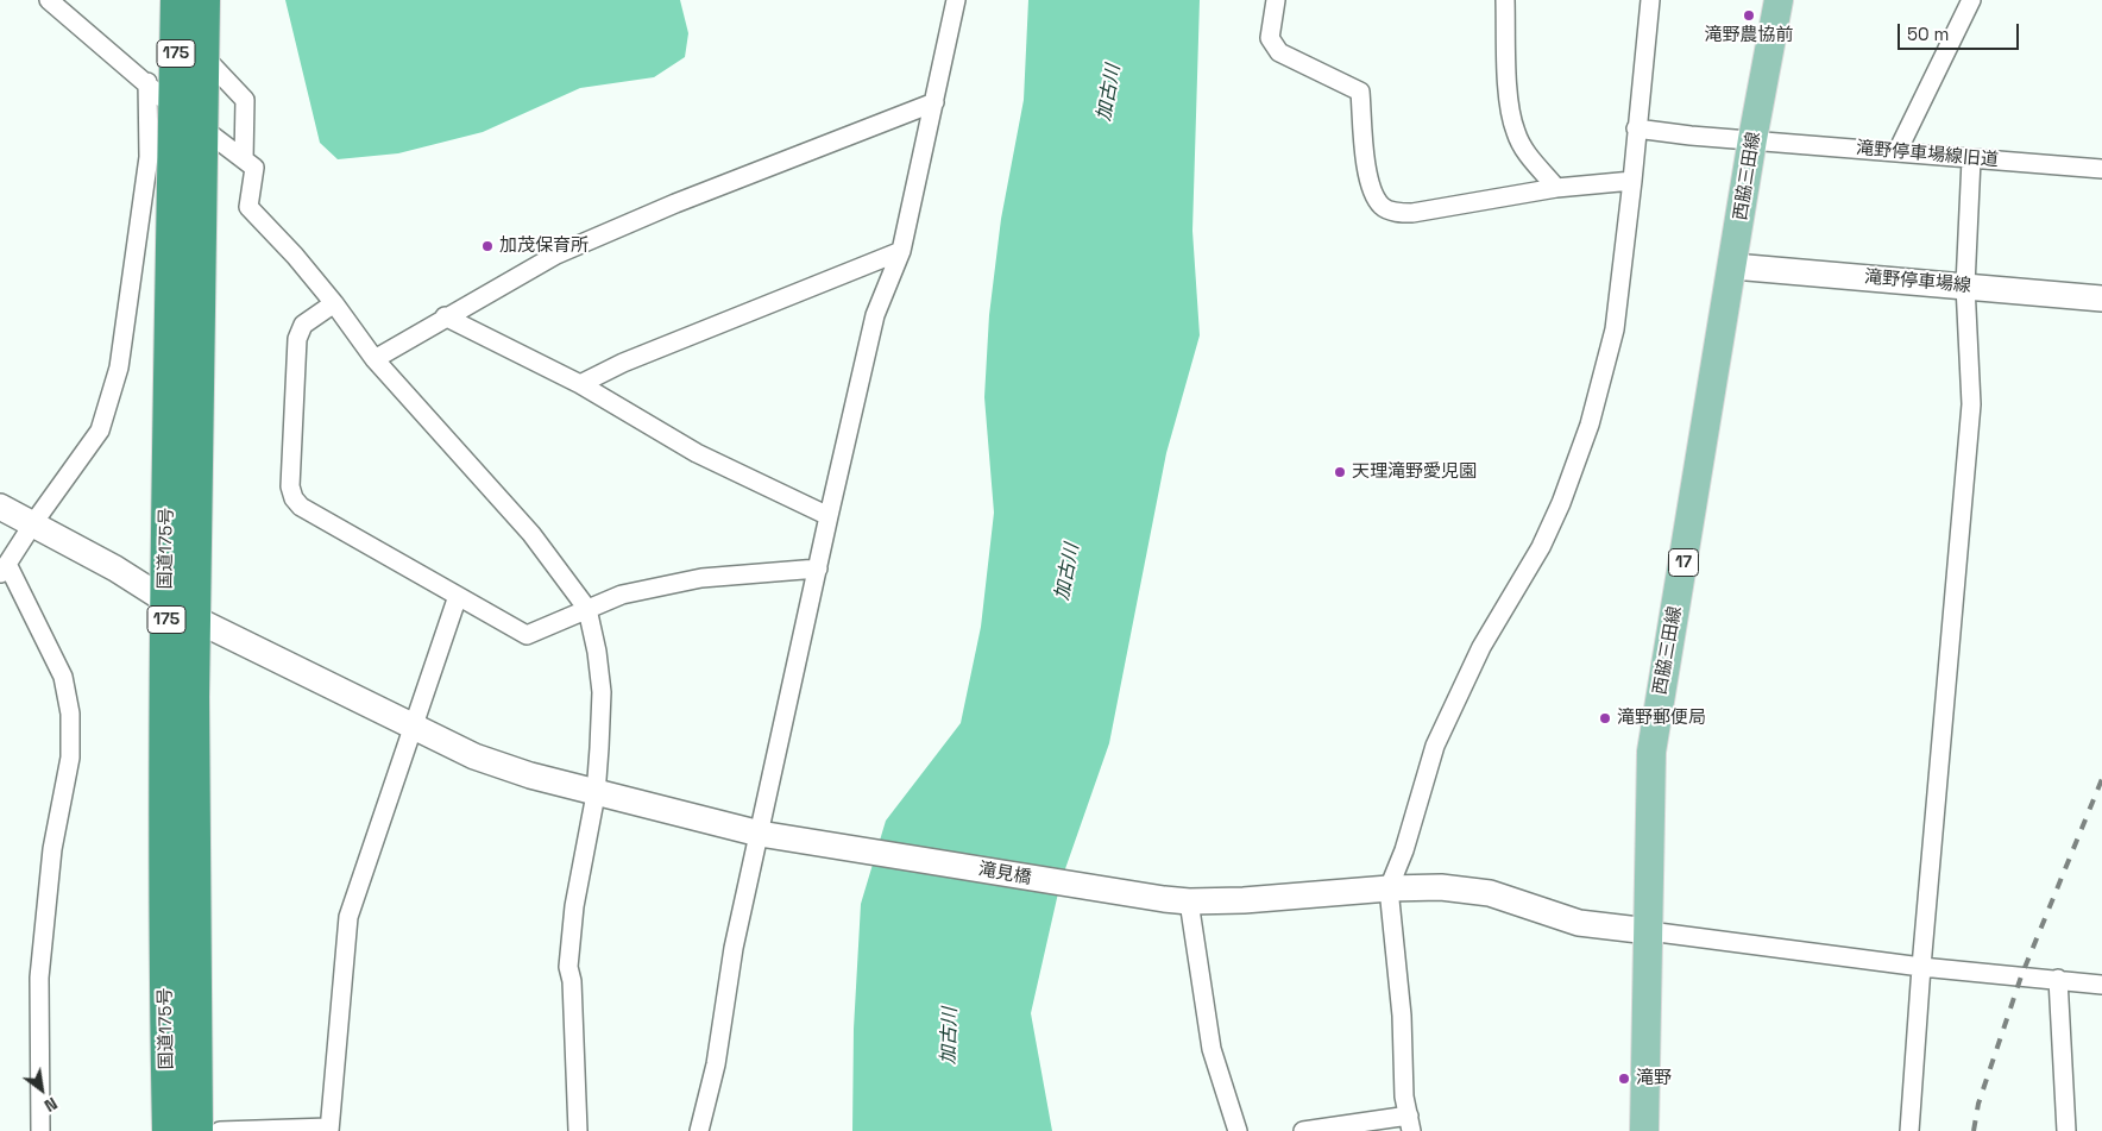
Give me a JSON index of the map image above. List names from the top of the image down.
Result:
{
  "streets": {
    "highway": ["175", "国道175号"],
    "main road": ["西脇三田線", "17"],
    "street": ["滝野停車場線旧道", "滝野停車場線", "滝見橋"]
  },
  "crossings": [
    ["滝野停車場線旧道", "西脇三田線"],
    ["西脇三田線", "滝野停車場線"],
    ["西脇三田線", "滝見橋"],
    ["国道175号", "滝見橋"]
  ],
  "water": ["加古川"],
  "places": [
    "滝野農協前",
    "加茂保育所",
    "天理滝野愛児園",
    "滝野郵便局",
    "滝野"
  ],
  "scale_bar": "50 m",
  "north": "bottom right"
}
